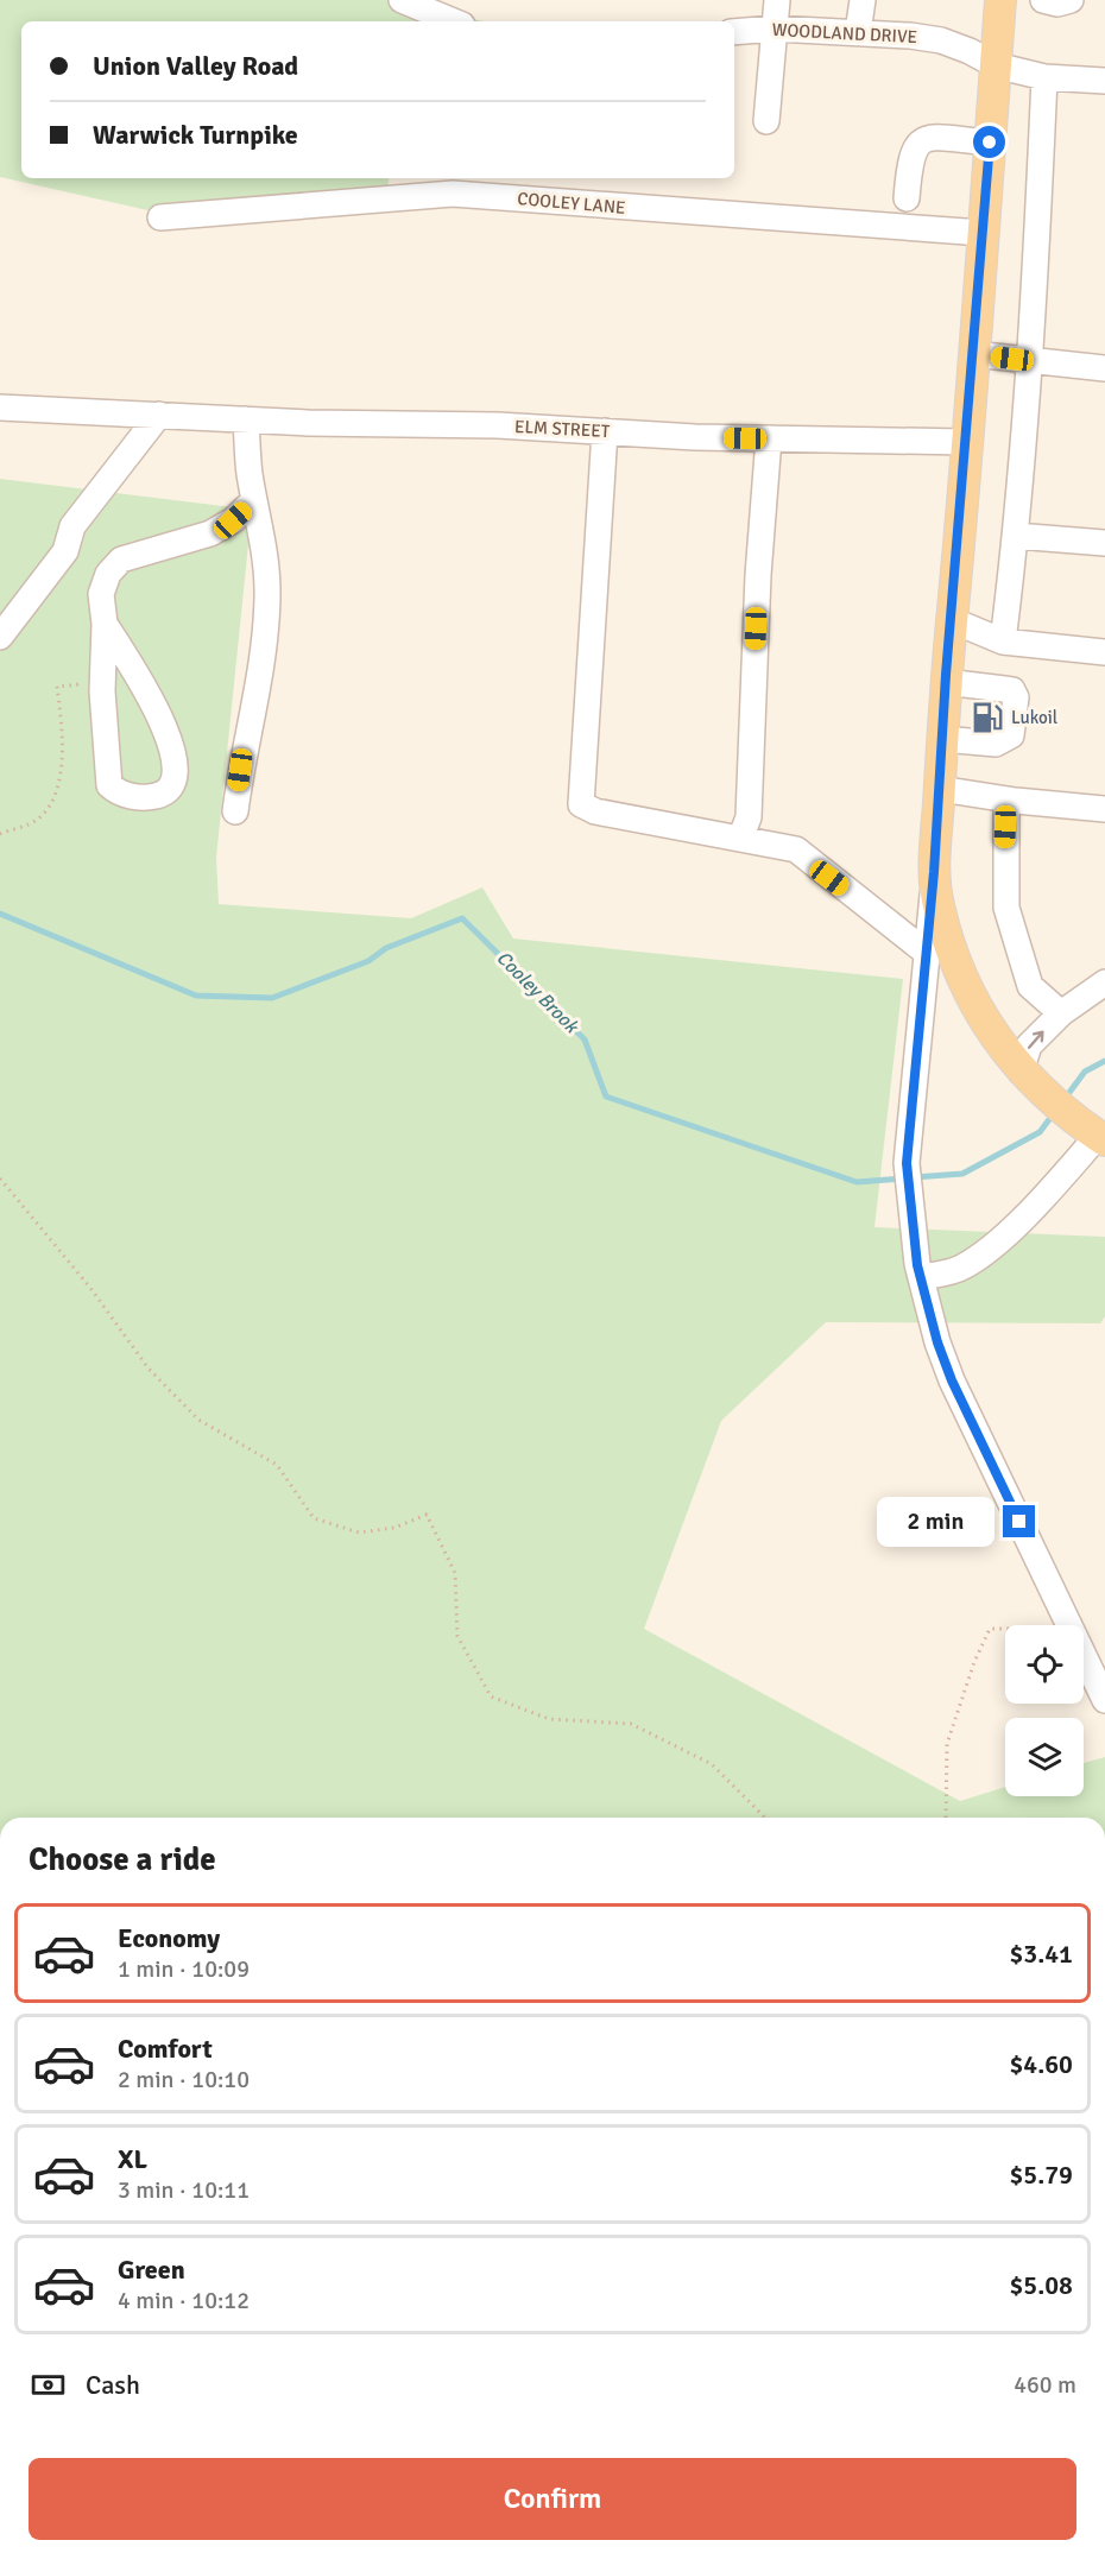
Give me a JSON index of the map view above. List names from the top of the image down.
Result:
{
  "streets": {
    "street": ["WOODLAND DRIVE", "COOLEY LANE", "ELM STREET"]
  },
  "water": ["Cooley Brook"],
  "places": {
    "fuel station": ["Lukoil"]
  },
  "page": {
    "banner": ["Union Valley Road", "Warwick Turnpike"],
    "bubble": "2 min",
    "heading": "Choose a ride",
    "list": [
      {
        "name": "Economy",
        "note": "1 min · 10:09",
        "value": "$3.41"
      },
      {
        "name": "Comfort",
        "note": "2 min · 10:10",
        "value": "$4.60"
      },
      {
        "name": "XL",
        "note": "3 min · 10:11",
        "value": "$5.79"
      },
      {
        "name": "Green",
        "note": "4 min · 10:12",
        "value": "$5.08"
      }
    ],
    "pay": ["Cash", "460 m"],
    "buttons": "Confirm"
  }
}
